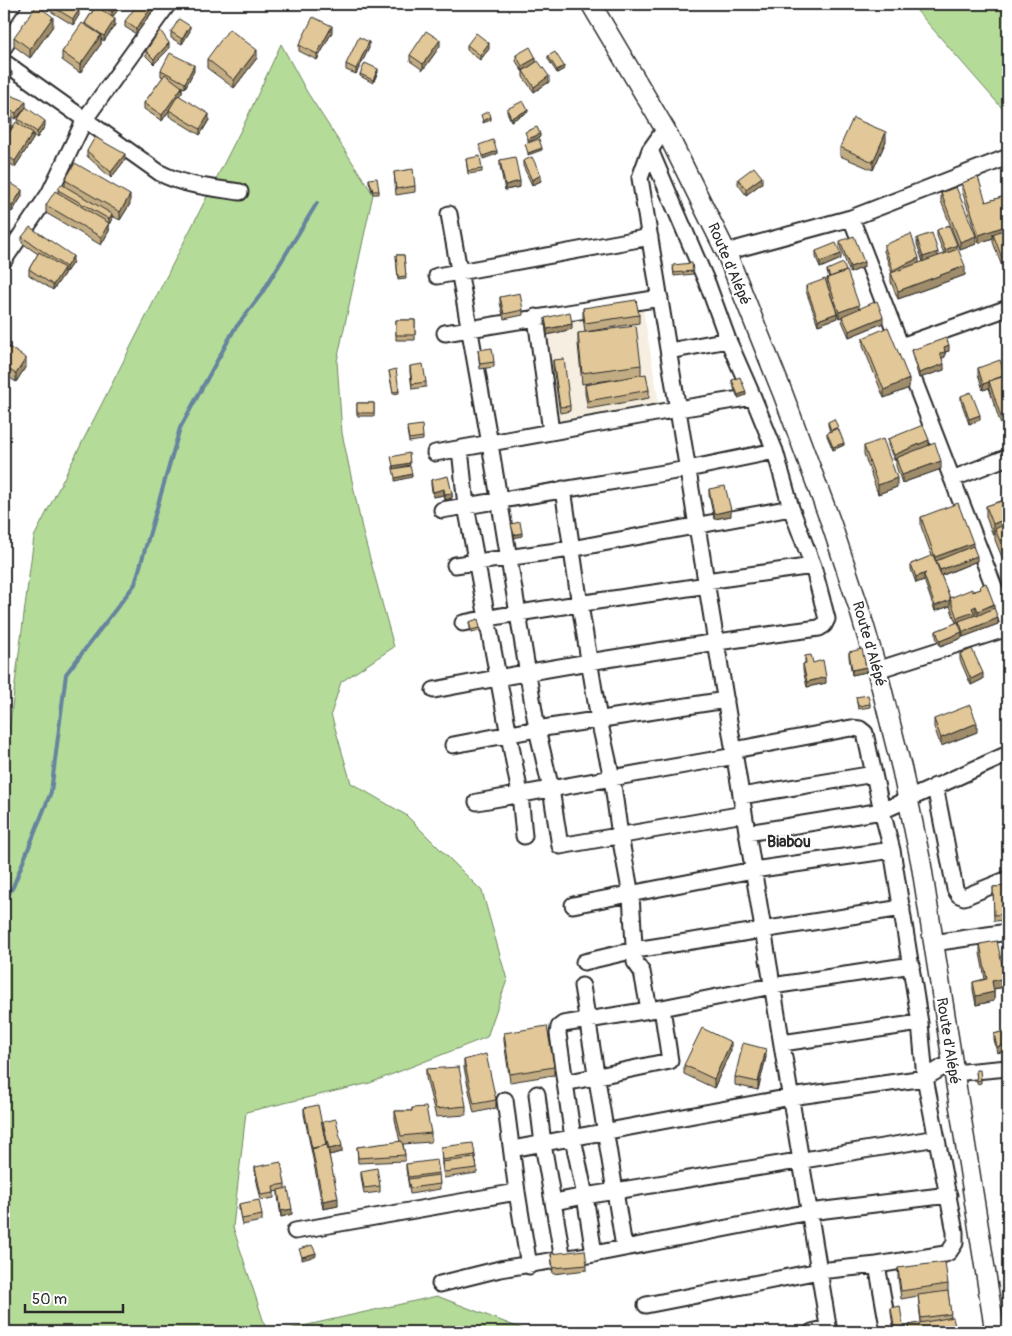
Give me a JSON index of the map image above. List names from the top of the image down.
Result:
{
  "streets": {
    "main road": ["Route d'Alépé"]
  },
  "districts": ["Biabou"],
  "scale_bar": "50 m"
}
